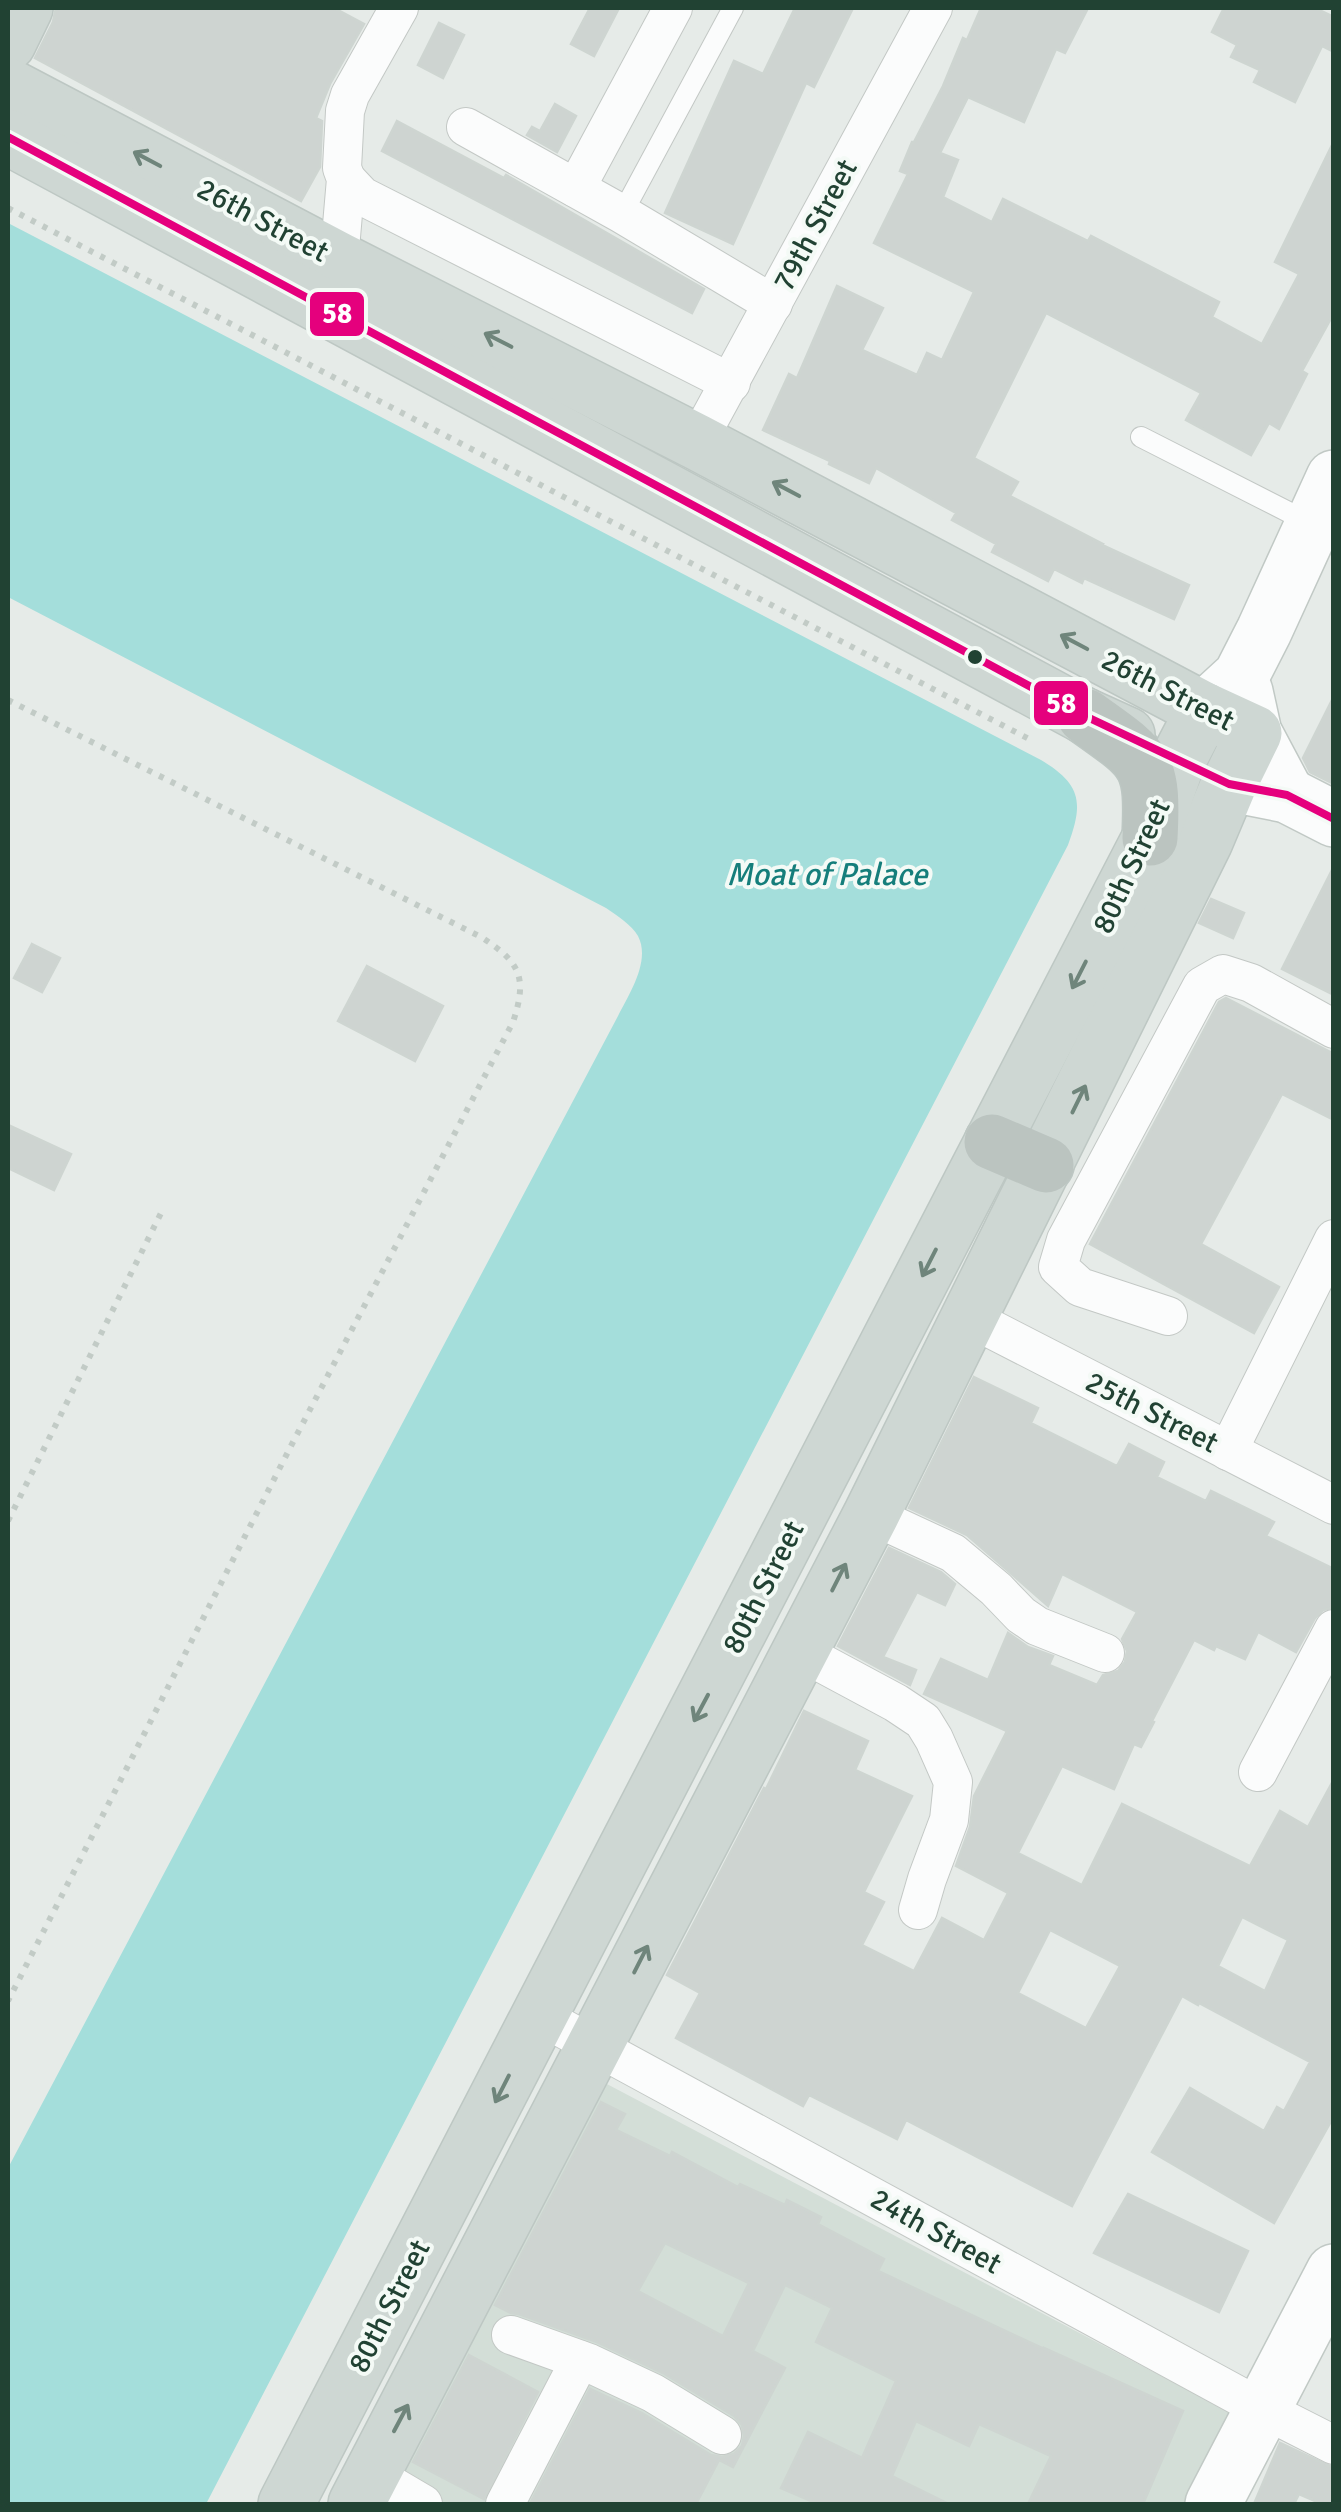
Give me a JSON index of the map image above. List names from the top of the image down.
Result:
{
  "streets": {
    "main road": ["26th Street", "80th Street"],
    "street": ["79th Street", "25th Street", "24th Street"]
  },
  "crossings": [
    ["26th Street", "79th Street"],
    ["26th Street", "80th Street"],
    ["80th Street", "25th Street"],
    ["80th Street", "24th Street"]
  ],
  "water": ["Moat of Palace"],
  "lines": ["transit line 58"]
}
